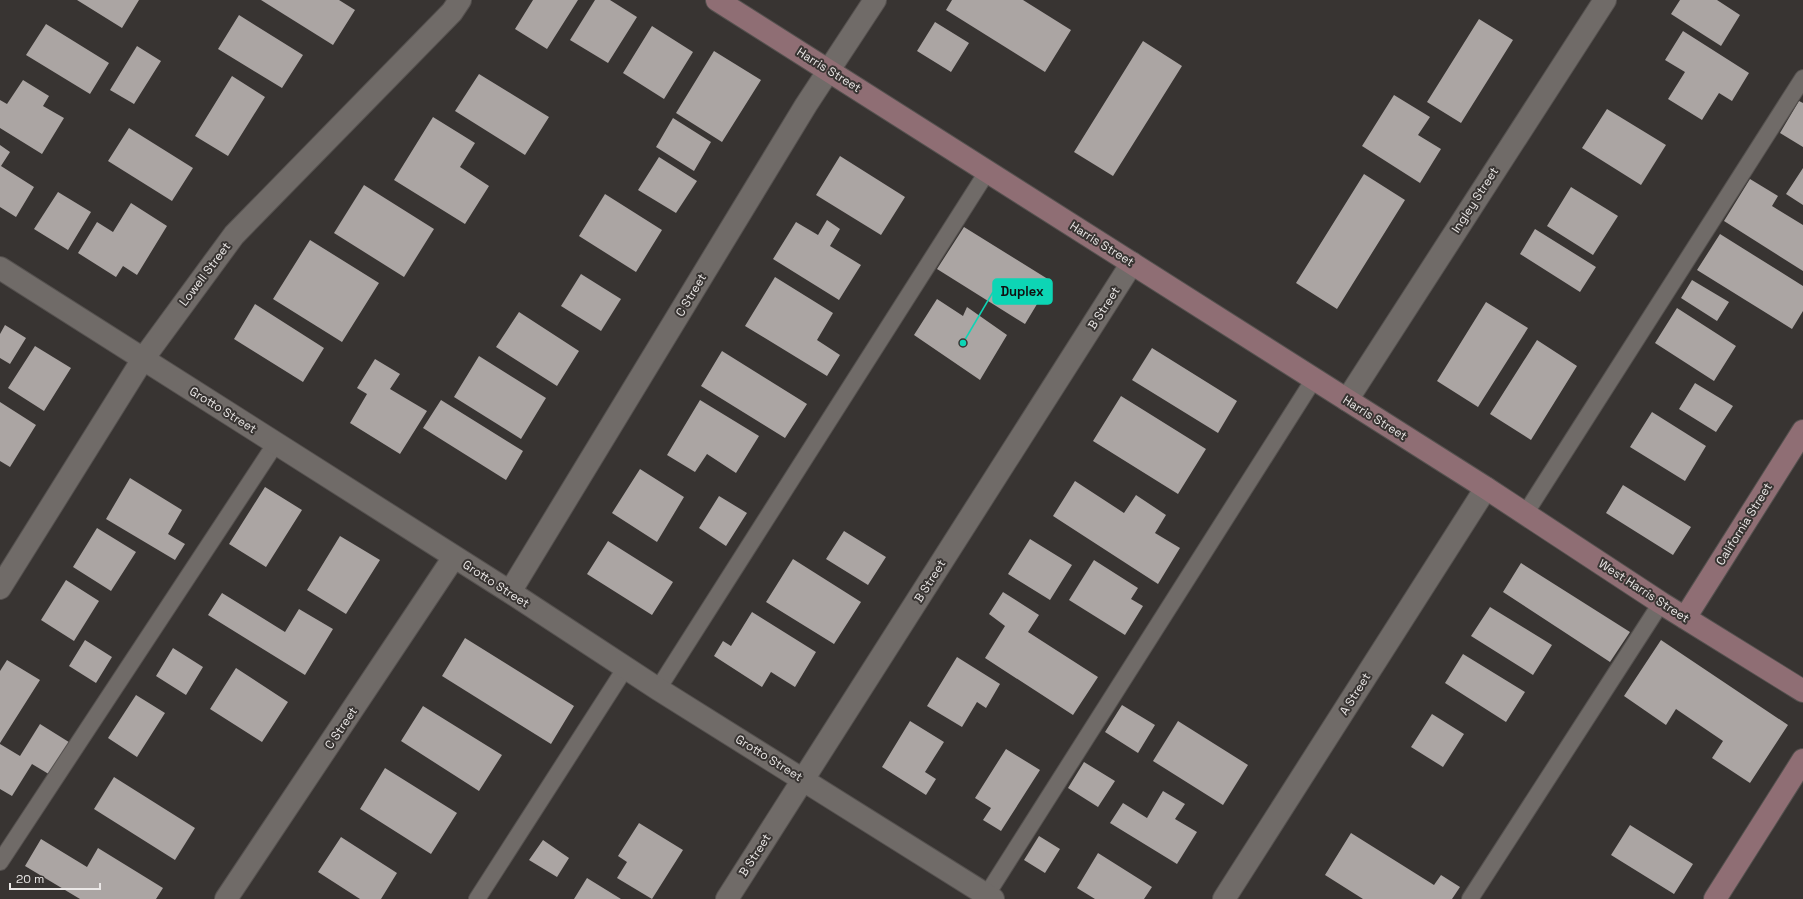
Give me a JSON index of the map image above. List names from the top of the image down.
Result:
{
  "streets": {
    "main road": ["Harris Street", "California Street", "West Harris Street"],
    "street": [
      "Ingley Street",
      "Lowell Street",
      "C Street",
      "B Street",
      "Grotto Street",
      "A Street"
    ]
  },
  "crossings": [
    ["Harris Street", "Ingley Street"],
    ["Harris Street", "C Street"],
    ["Harris Street", "B Street"],
    ["Harris Street", "West Harris Street"],
    ["Harris Street", "A Street"],
    ["Lowell Street", "Grotto Street"],
    ["C Street", "Grotto Street"],
    ["B Street", "Grotto Street"],
    ["California Street", "West Harris Street"],
    ["West Harris Street", "A Street"]
  ],
  "places": ["Duplex"],
  "scale_bar": "20 m"
}
